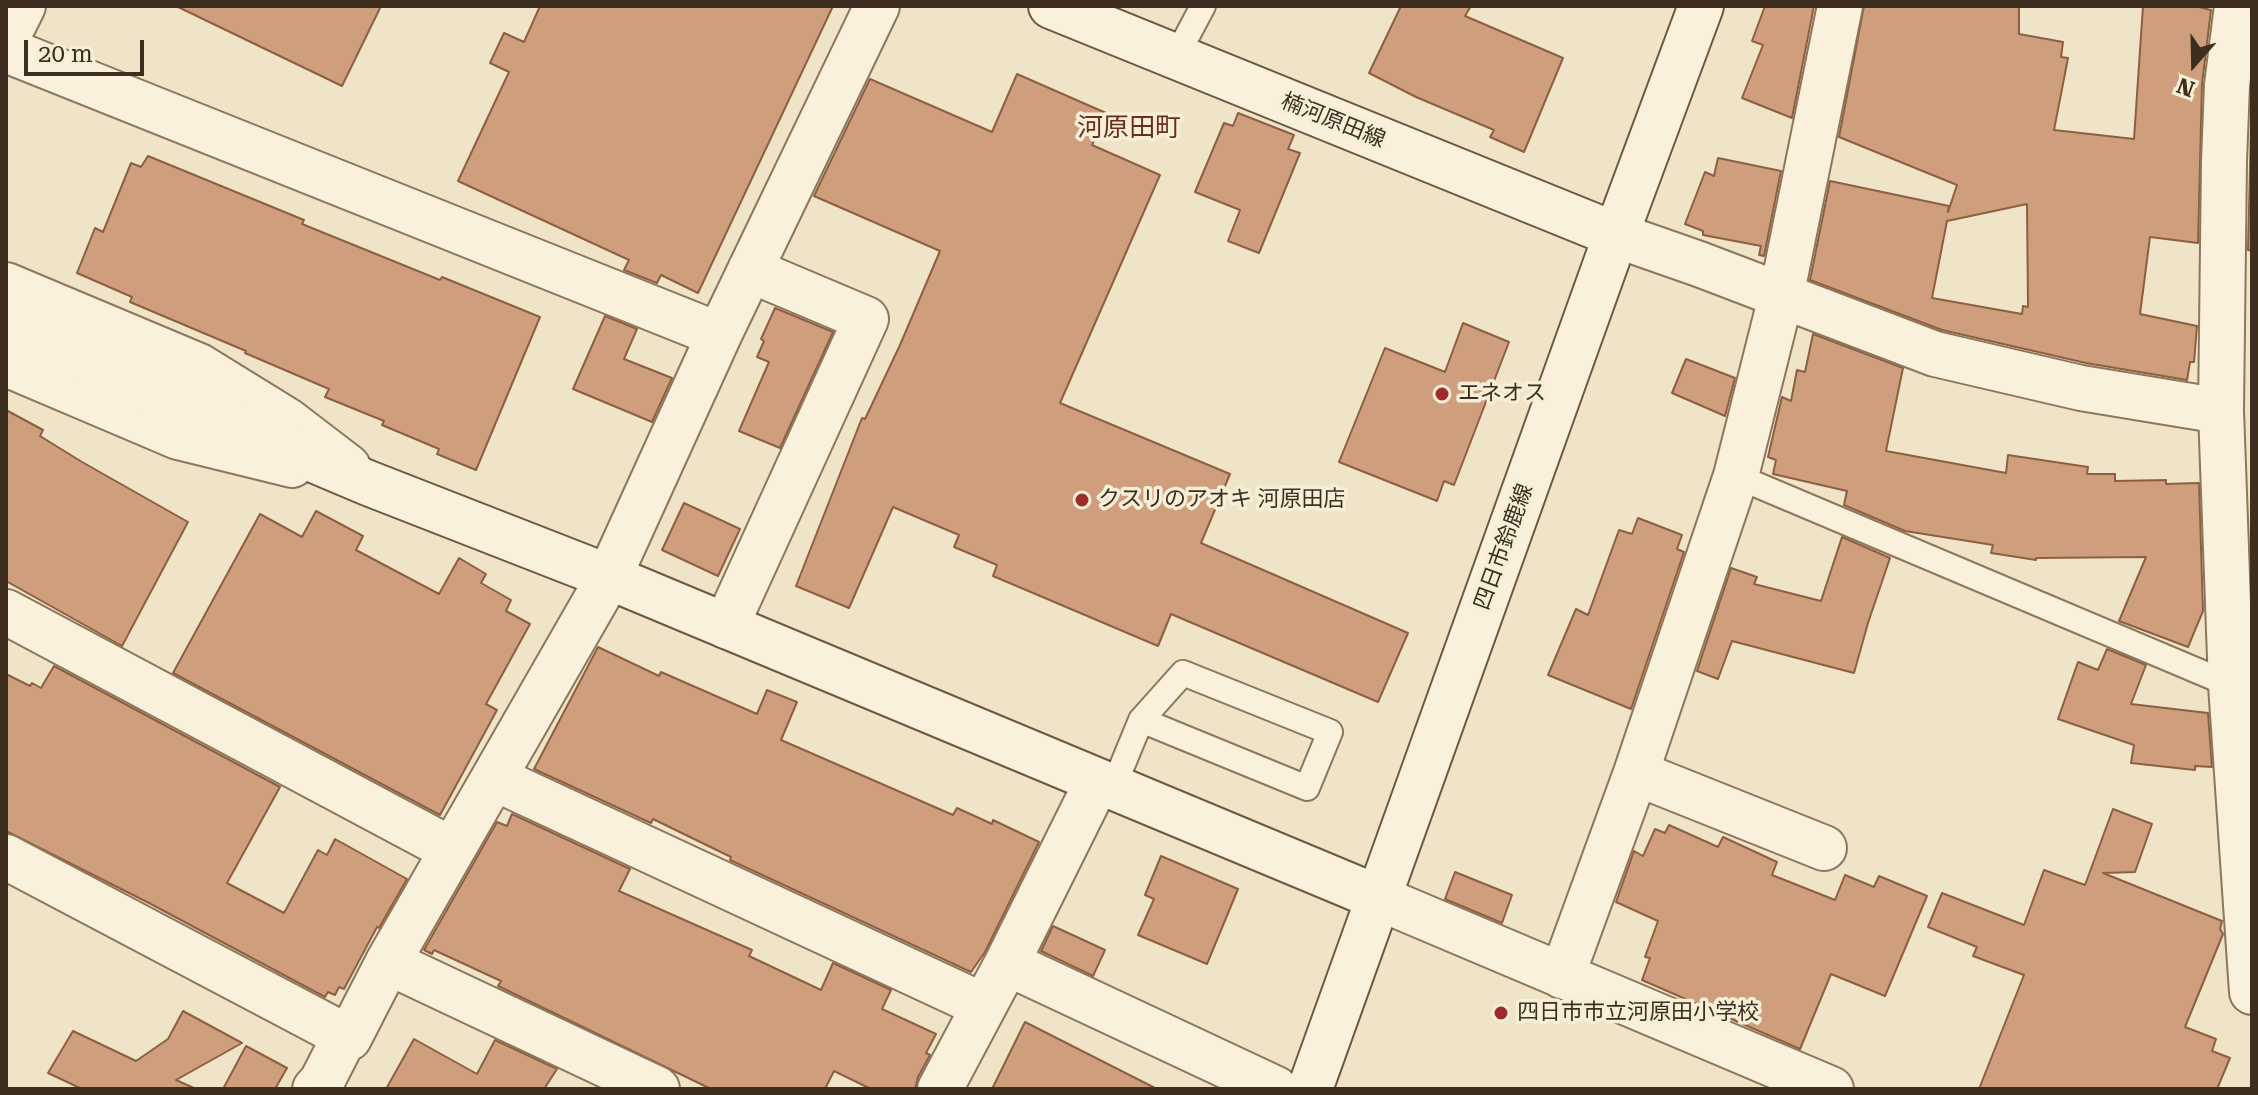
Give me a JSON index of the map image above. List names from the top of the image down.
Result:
{
  "streets": {
    "street": ["楠河原田線", "四日市鈴鹿線"]
  },
  "crossings": [
    ["楠河原田線", "四日市鈴鹿線"]
  ],
  "districts": ["河原田町"],
  "places": ["エネオス", "クスリのアオキ 河原田店", "四日市市立河原田小学校"],
  "scale_bar": "20 m",
  "north": "bottom"
}
